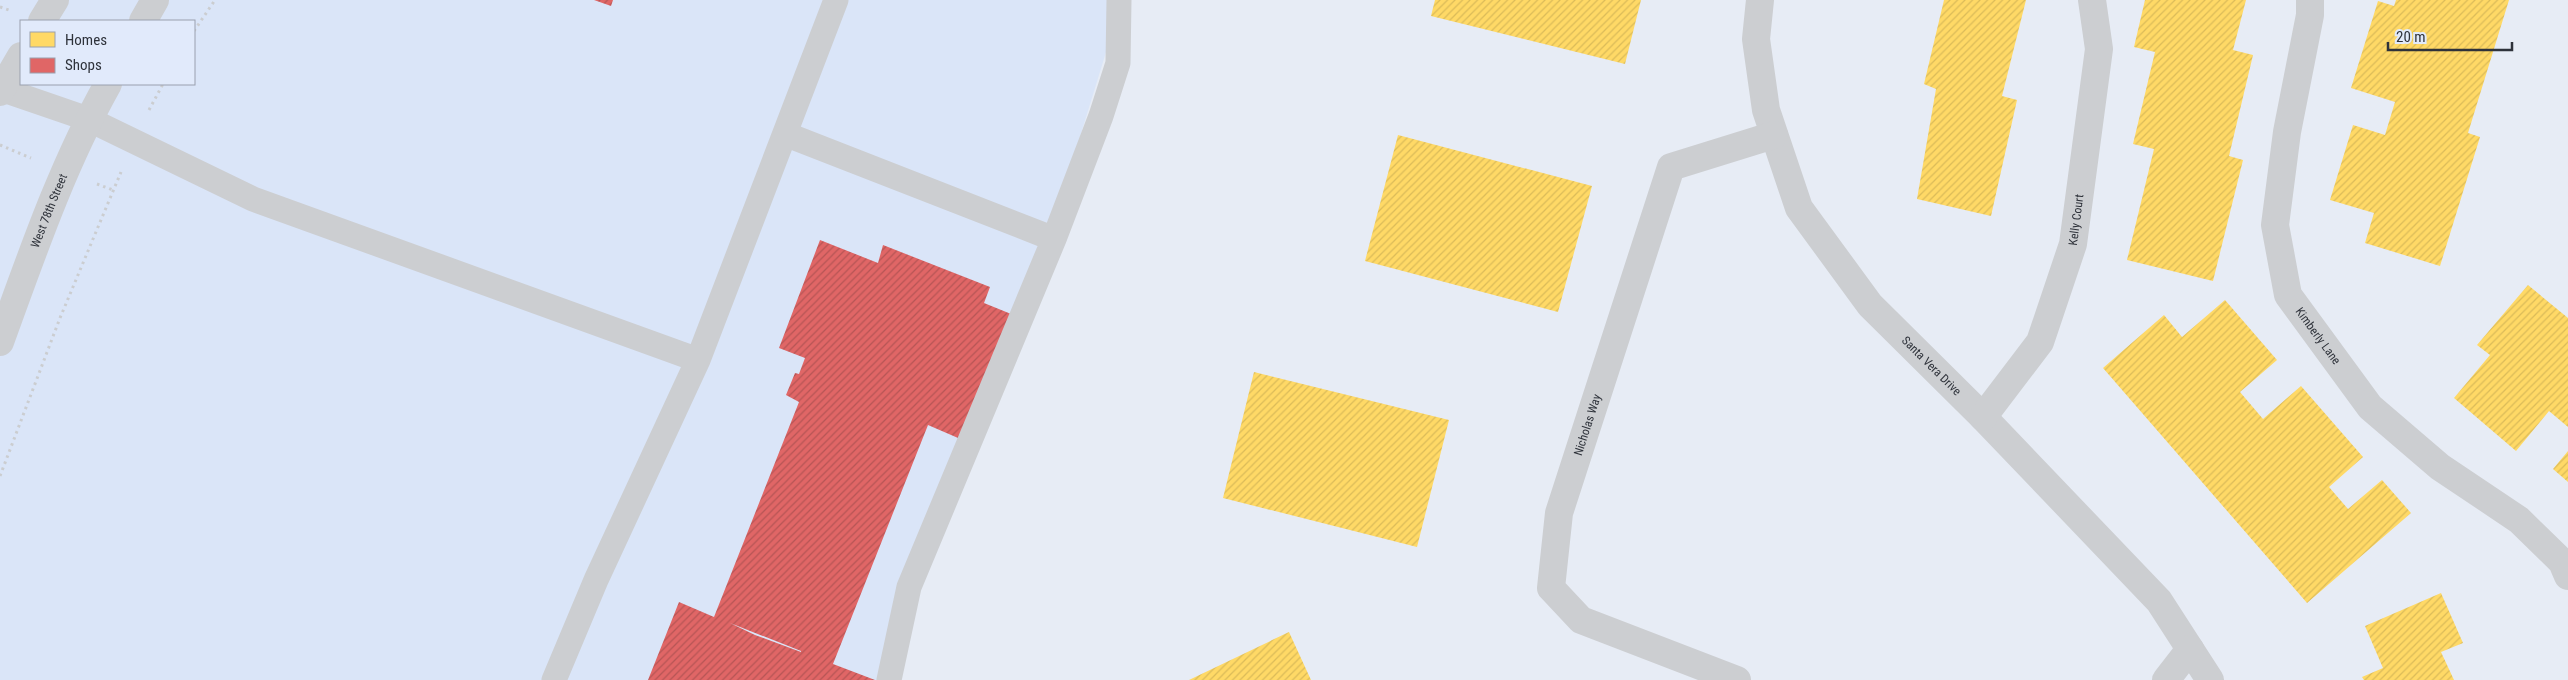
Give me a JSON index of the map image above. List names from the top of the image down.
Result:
{
  "streets": {
    "street": [
      "West 78th Street",
      "Kelly Court",
      "Kimberly Lane",
      "Santa Vera Drive",
      "Nicholas Way"
    ]
  },
  "crossings": [
    ["Kelly Court", "Santa Vera Drive"],
    ["Santa Vera Drive", "Nicholas Way"]
  ],
  "legend": ["Homes", "Shops"],
  "scale_bar": "20 m"
}
